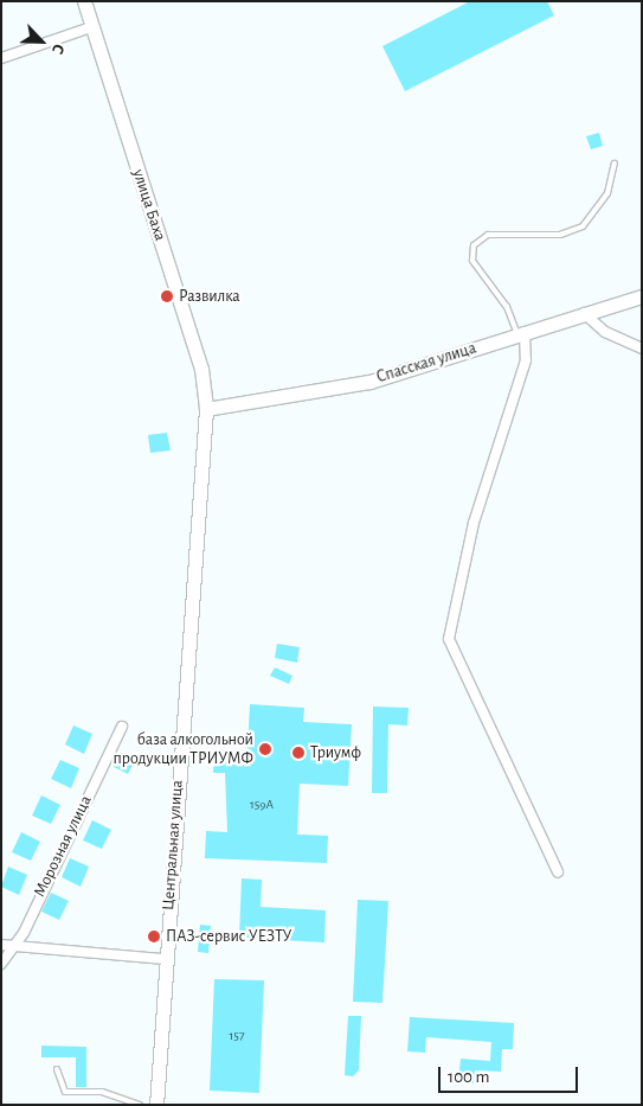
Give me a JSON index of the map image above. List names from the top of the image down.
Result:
{
  "streets": {
    "street": [
      "улица Баха",
      "Спасская улица",
      "Центральная улица",
      "Морозная улица"
    ]
  },
  "crossings": [
    ["улица Баха", "Спасская улица"],
    ["улица Баха", "Центральная улица"],
    ["Спасская улица", "Центральная улица"]
  ],
  "places": [
    "Развилка",
    "база алкогольной продукции ТРИУМФ",
    "Триумф",
    "ПАЗ-сервис УЕЗТУ"
  ],
  "house_numbers": ["159А", "157"],
  "scale_bar": "100 m",
  "north": "bottom right"
}
